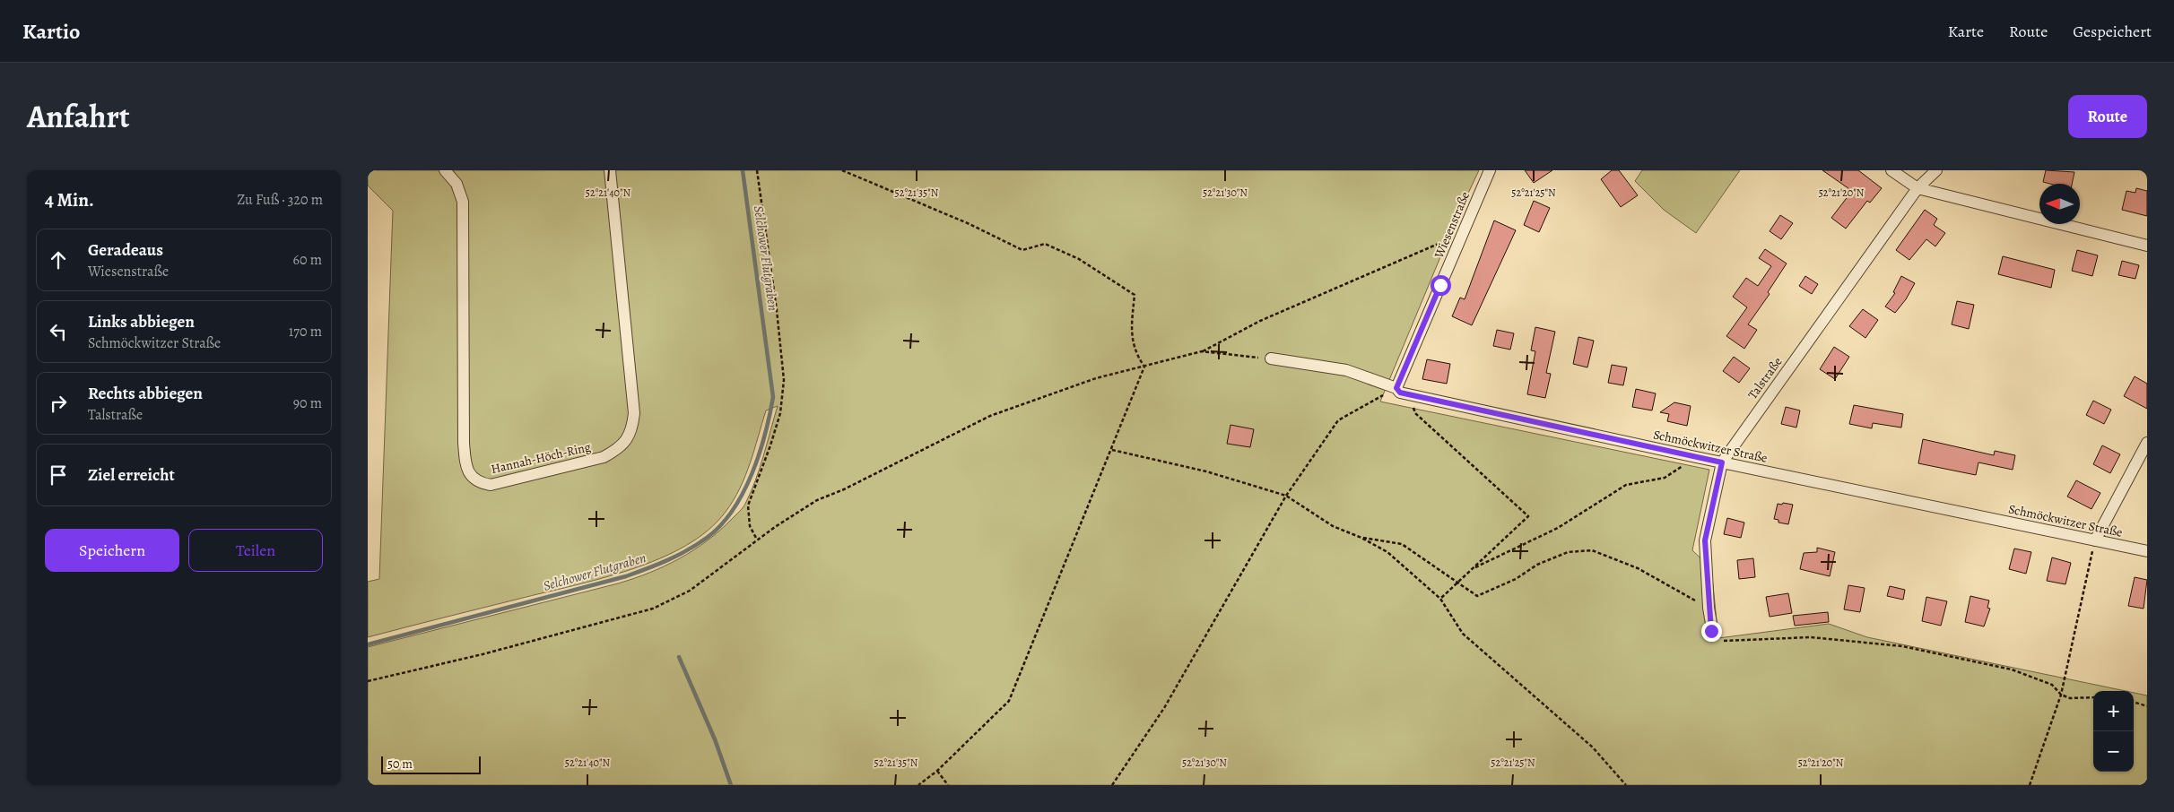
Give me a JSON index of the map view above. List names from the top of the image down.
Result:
{
  "streets": {
    "street": [
      "Wiesenstraße",
      "Talstraße",
      "Schmöckwitzer Straße",
      "Hannah-Höch-Ring"
    ]
  },
  "crossings": [
    ["Wiesenstraße", "Schmöckwitzer Straße"],
    ["Talstraße", "Schmöckwitzer Straße"]
  ],
  "water": ["Selchower Flutgraben"],
  "scale_bar": "50 m",
  "north": "left",
  "page": {
    "header": "Kartio",
    "nav": ["Karte", "Route", "Gespeichert"],
    "title": "Anfahrt",
    "buttons": [
      "Route",
      ["Speichern", "Teilen"]
    ],
    "heading": ["4 Min.", "Zu Fuß · 320 m"],
    "list": [
      ["Geradeaus", "Wiesenstraße", "60 m"],
      ["Links abbiegen", "Schmöckwitzer Straße", "170 m"],
      ["Rechts abbiegen", "Talstraße", "90 m"],
      "Ziel erreicht"
    ],
    "map_buttons": ["+", "−"],
    "scale": "50 m"
  },
  "coordinates": [
    "52°21'40\"N",
    "52°21'35\"N",
    "52°21'30\"N",
    "52°21'25\"N",
    "52°21'20\"N"
  ]
}
